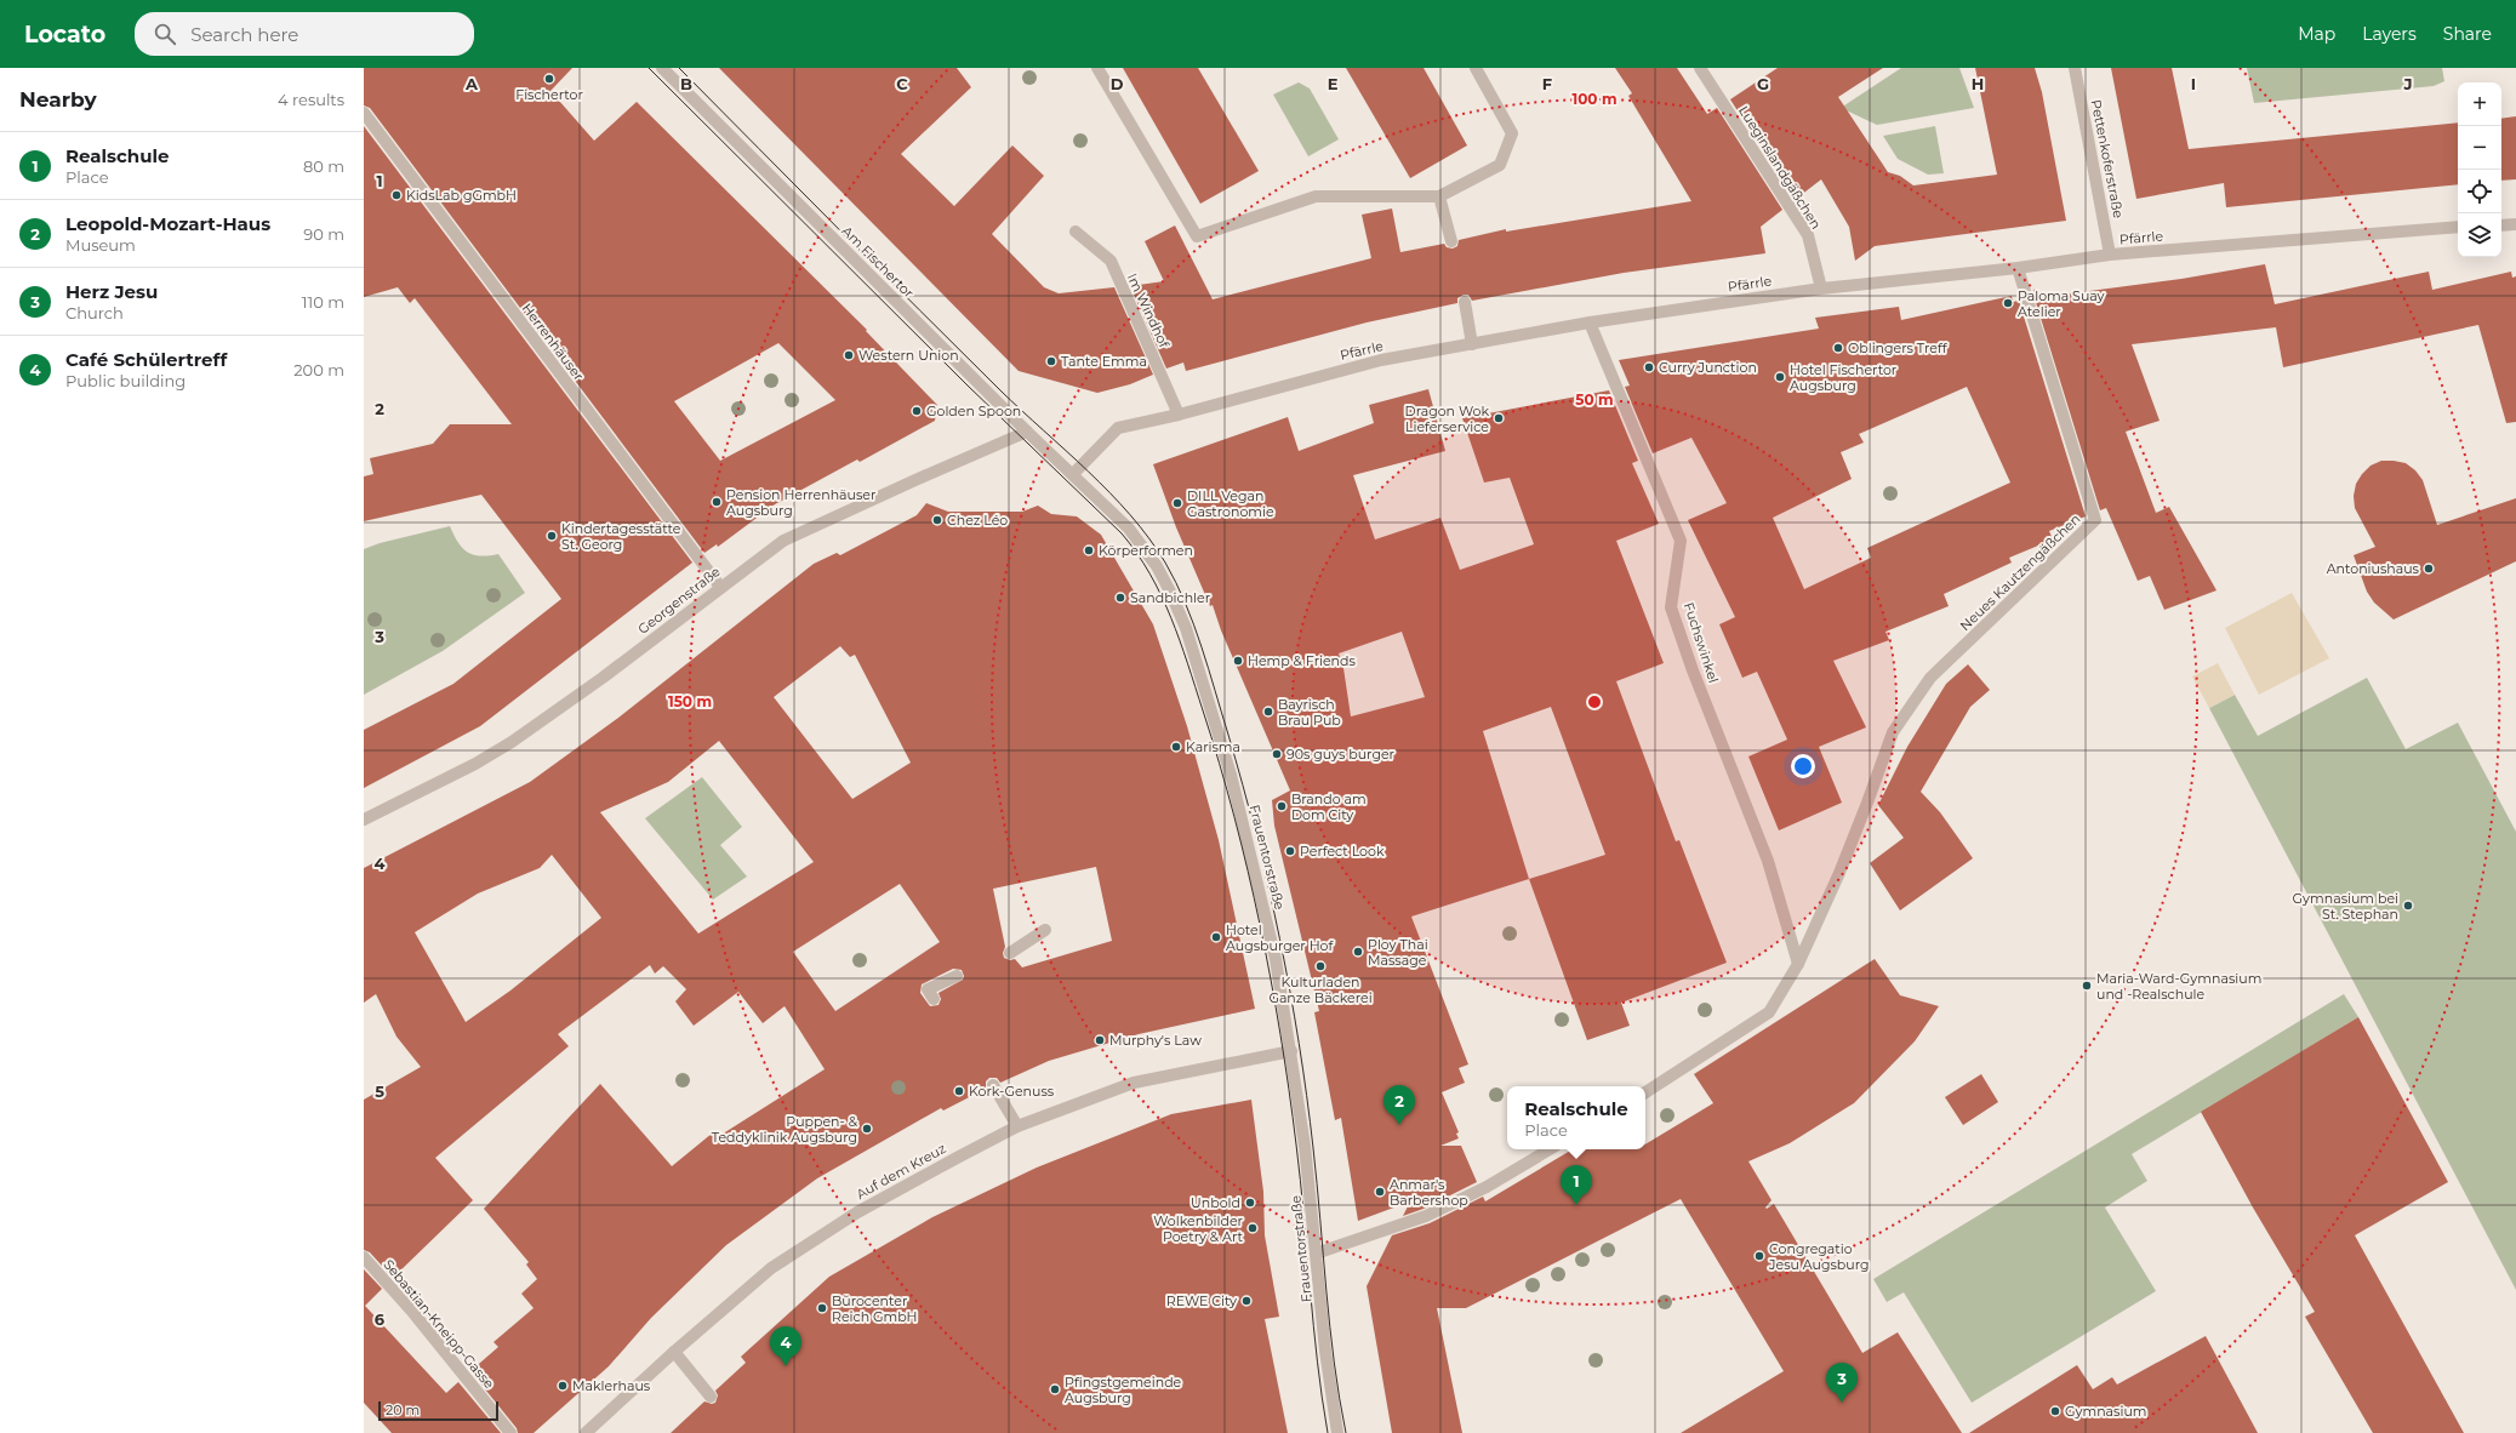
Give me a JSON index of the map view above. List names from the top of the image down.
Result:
{
  "streets": {
    "street": [
      "Pettenkoferstraße",
      "Lueginslandgäßchen",
      "Pfärrle",
      "Am Fischertor",
      "Im Windhof",
      "Herrenhäuser",
      "Neues Kautzengäßchen",
      "Georgenstraße",
      "Fuchswinkel",
      "Frauentorstraße",
      "Auf dem Kreuz",
      "Sebastian-Kneipp-Gasse"
    ]
  },
  "crossings": [
    ["Pettenkoferstraße", "Pfärrle"],
    ["Lueginslandgäßchen", "Pfärrle"],
    ["Pfärrle", "Am Fischertor"],
    ["Pfärrle", "Im Windhof"],
    ["Pfärrle", "Neues Kautzengäßchen"],
    ["Pfärrle", "Fuchswinkel"],
    ["Pfärrle", "Frauentorstraße"],
    ["Am Fischertor", "Georgenstraße"],
    ["Am Fischertor", "Frauentorstraße"],
    ["Herrenhäuser", "Georgenstraße"],
    ["Neues Kautzengäßchen", "Fuchswinkel"],
    ["Frauentorstraße", "Auf dem Kreuz"]
  ],
  "places": [
    "Fischertor",
    "KidsLab gGmbH",
    "Paloma Suay Atelier",
    "Oblingers Treff",
    "Western Union",
    "Tante Emma",
    "Curry Junction",
    "Hotel Fischertor Augsburg",
    "Golden Spoon",
    "Dragon Wok Lieferservice",
    "Pension Herrenhäuser Augsburg",
    "DILL Vegan Gastronomie",
    "Chez Léo",
    "Kindertagesstätte St. Georg",
    "Körperformen",
    "Antoniushaus",
    "Sandbichler",
    "Hemp & Friends",
    "Bayrisch Brau Pub",
    "Karisma",
    "90s guys burger",
    "Brando am Dom City",
    "Perfect Look",
    "Gymnasium bei St. Stephan",
    "Hotel Augsburger Hof",
    "Ploy Thai Massage",
    "Kulturladen Ganze Bäckerei",
    "Maria-Ward-Gymnasium und -Realschule",
    "Murphy's Law",
    "Kork-Genuss",
    "Puppen- & Teddyklinik Augsburg",
    "Anmar's Barbershop",
    "Unbold",
    "Wolkenbilder Poetry & Art",
    "Congregatio Jesu Augsburg",
    "REWE City",
    "Bürocenter Reich GmbH",
    "Maklerhaus",
    "Pfingstgemeinde Augsburg",
    "Gymnasium"
  ],
  "scale_bar": "20 m",
  "page": {
    "header": "Locato",
    "search": "Search here",
    "nav": ["Map", "Layers", "Share"],
    "heading": ["Nearby", "4 results"],
    "map_buttons": ["+", "−"],
    "list": [
      {
        "mark": "1",
        "name": "Realschule",
        "note": "Place",
        "value": "80 m"
      },
      {
        "mark": "2",
        "name": "Leopold-Mozart-Haus",
        "note": "Museum",
        "value": "90 m"
      },
      {
        "mark": "3",
        "name": "Herz Jesu",
        "note": "Church",
        "value": "110 m"
      },
      {
        "mark": "4",
        "name": "Café Schülertreff",
        "note": "Public building",
        "value": "200 m"
      }
    ],
    "pins": [
      "2",
      "1",
      "4",
      "3"
    ],
    "popup": ["Realschule", "Place"],
    "scale": "20 m"
  },
  "grid": {
    "columns": [
      "A",
      "B",
      "C",
      "D",
      "E",
      "F",
      "G",
      "H",
      "I",
      "J"
    ],
    "rows": [
      "1",
      "2",
      "3",
      "4",
      "5",
      "6"
    ]
  },
  "rings": ["100 m", "50 m", "150 m"]
}
